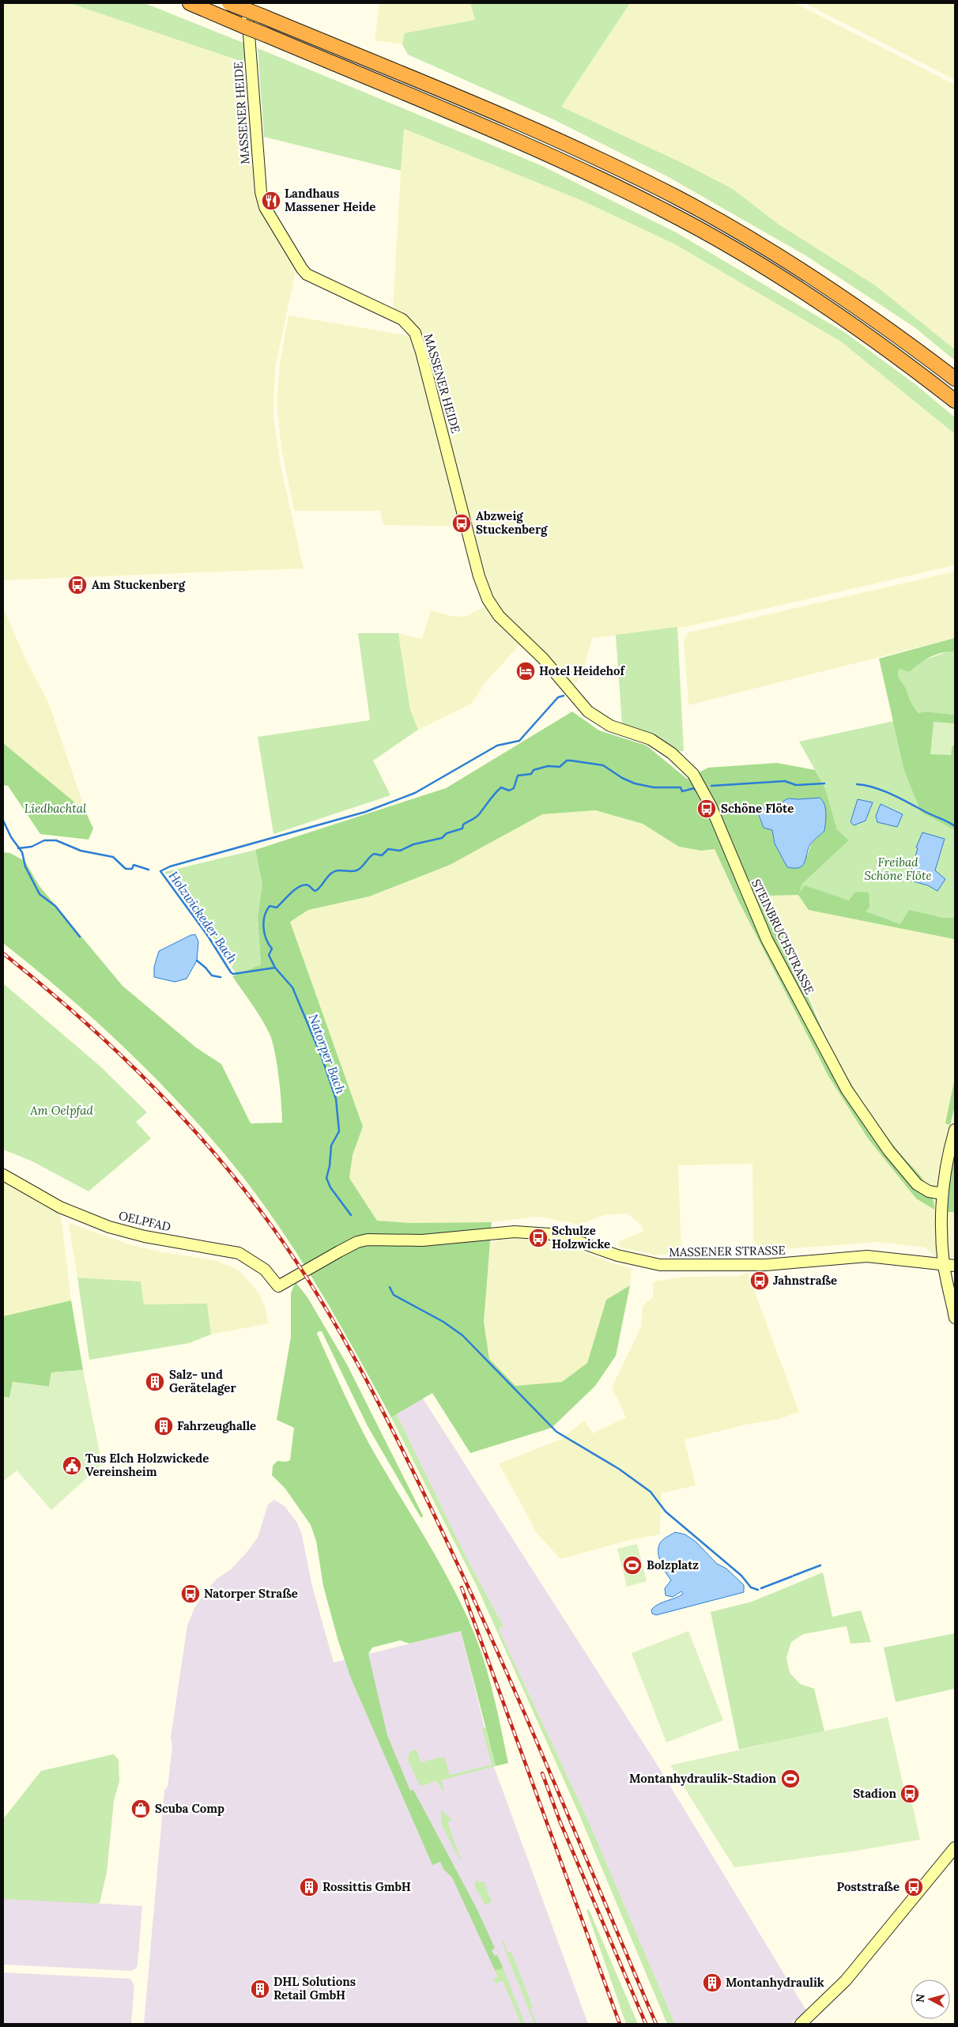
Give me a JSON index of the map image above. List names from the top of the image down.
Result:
{
  "streets": {
    "street": [
      "MASSENER HEIDE",
      "STEINBRUCHSTRASSE",
      "OELPFAD",
      "MASSENER STRASSE"
    ]
  },
  "crossings": [
    ["MASSENER HEIDE", "STEINBRUCHSTRASSE"],
    ["OELPFAD", "MASSENER STRASSE"]
  ],
  "water": ["Holzwickeder Bach", "Natorper Bach"],
  "parks": ["Liedbachtal", "Freibad Schöne Flöte", "Am Oelpfad"],
  "places": {
    "restaurant": ["Landhaus Massener Heide"],
    "bus stop": [
      "Abzweig Stuckenberg",
      "Am Stuckenberg",
      "Schöne Flöte",
      "Schulze Holzwicke",
      "Jahnstraße",
      "Natorper Straße",
      "Stadion",
      "Poststraße"
    ],
    "hotel": ["Hotel Heidehof"],
    "building": [
      "Salz- und Gerätelager",
      "Fahrzeughalle",
      "Rossittis GmbH",
      "Montanhydraulik",
      "DHL Solutions Retail GmbH"
    ],
    "public building": ["Tus Elch Holzwickede Vereinsheim"],
    "sports": ["Bolzplatz", "Montanhydraulik-Stadion"],
    "shop": ["Scuba Comp"]
  },
  "north": "left"
}
